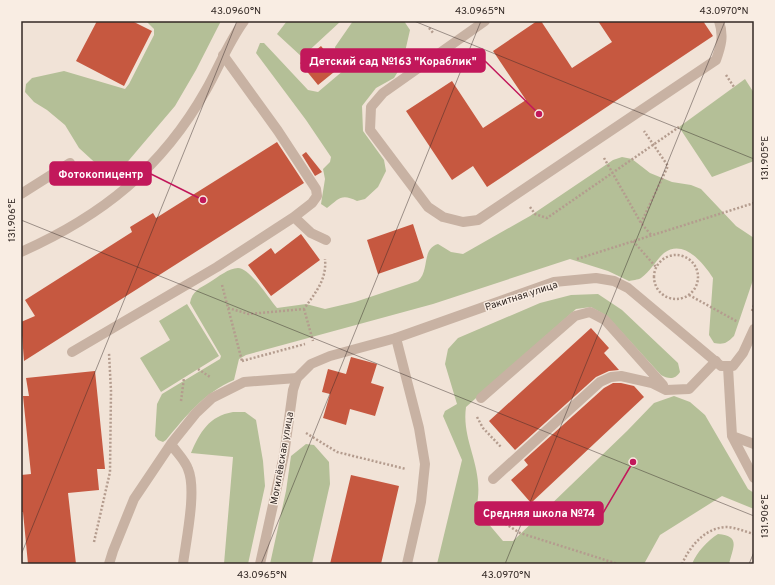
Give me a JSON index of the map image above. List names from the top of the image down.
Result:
{
  "streets": {
    "street": ["Ракитная улица", "Могилёвская улица"]
  },
  "crossings": [
    ["Ракитная улица", "Могилёвская улица"]
  ],
  "places": ["Детский сад №163 \"Кораблик\"", "Фотокопицентр", "Средняя школа №74"],
  "coordinates": [
    "43.0960°N",
    "43.0965°N",
    "43.0970°N",
    "131.905°E",
    "131.906°E"
  ]
}
